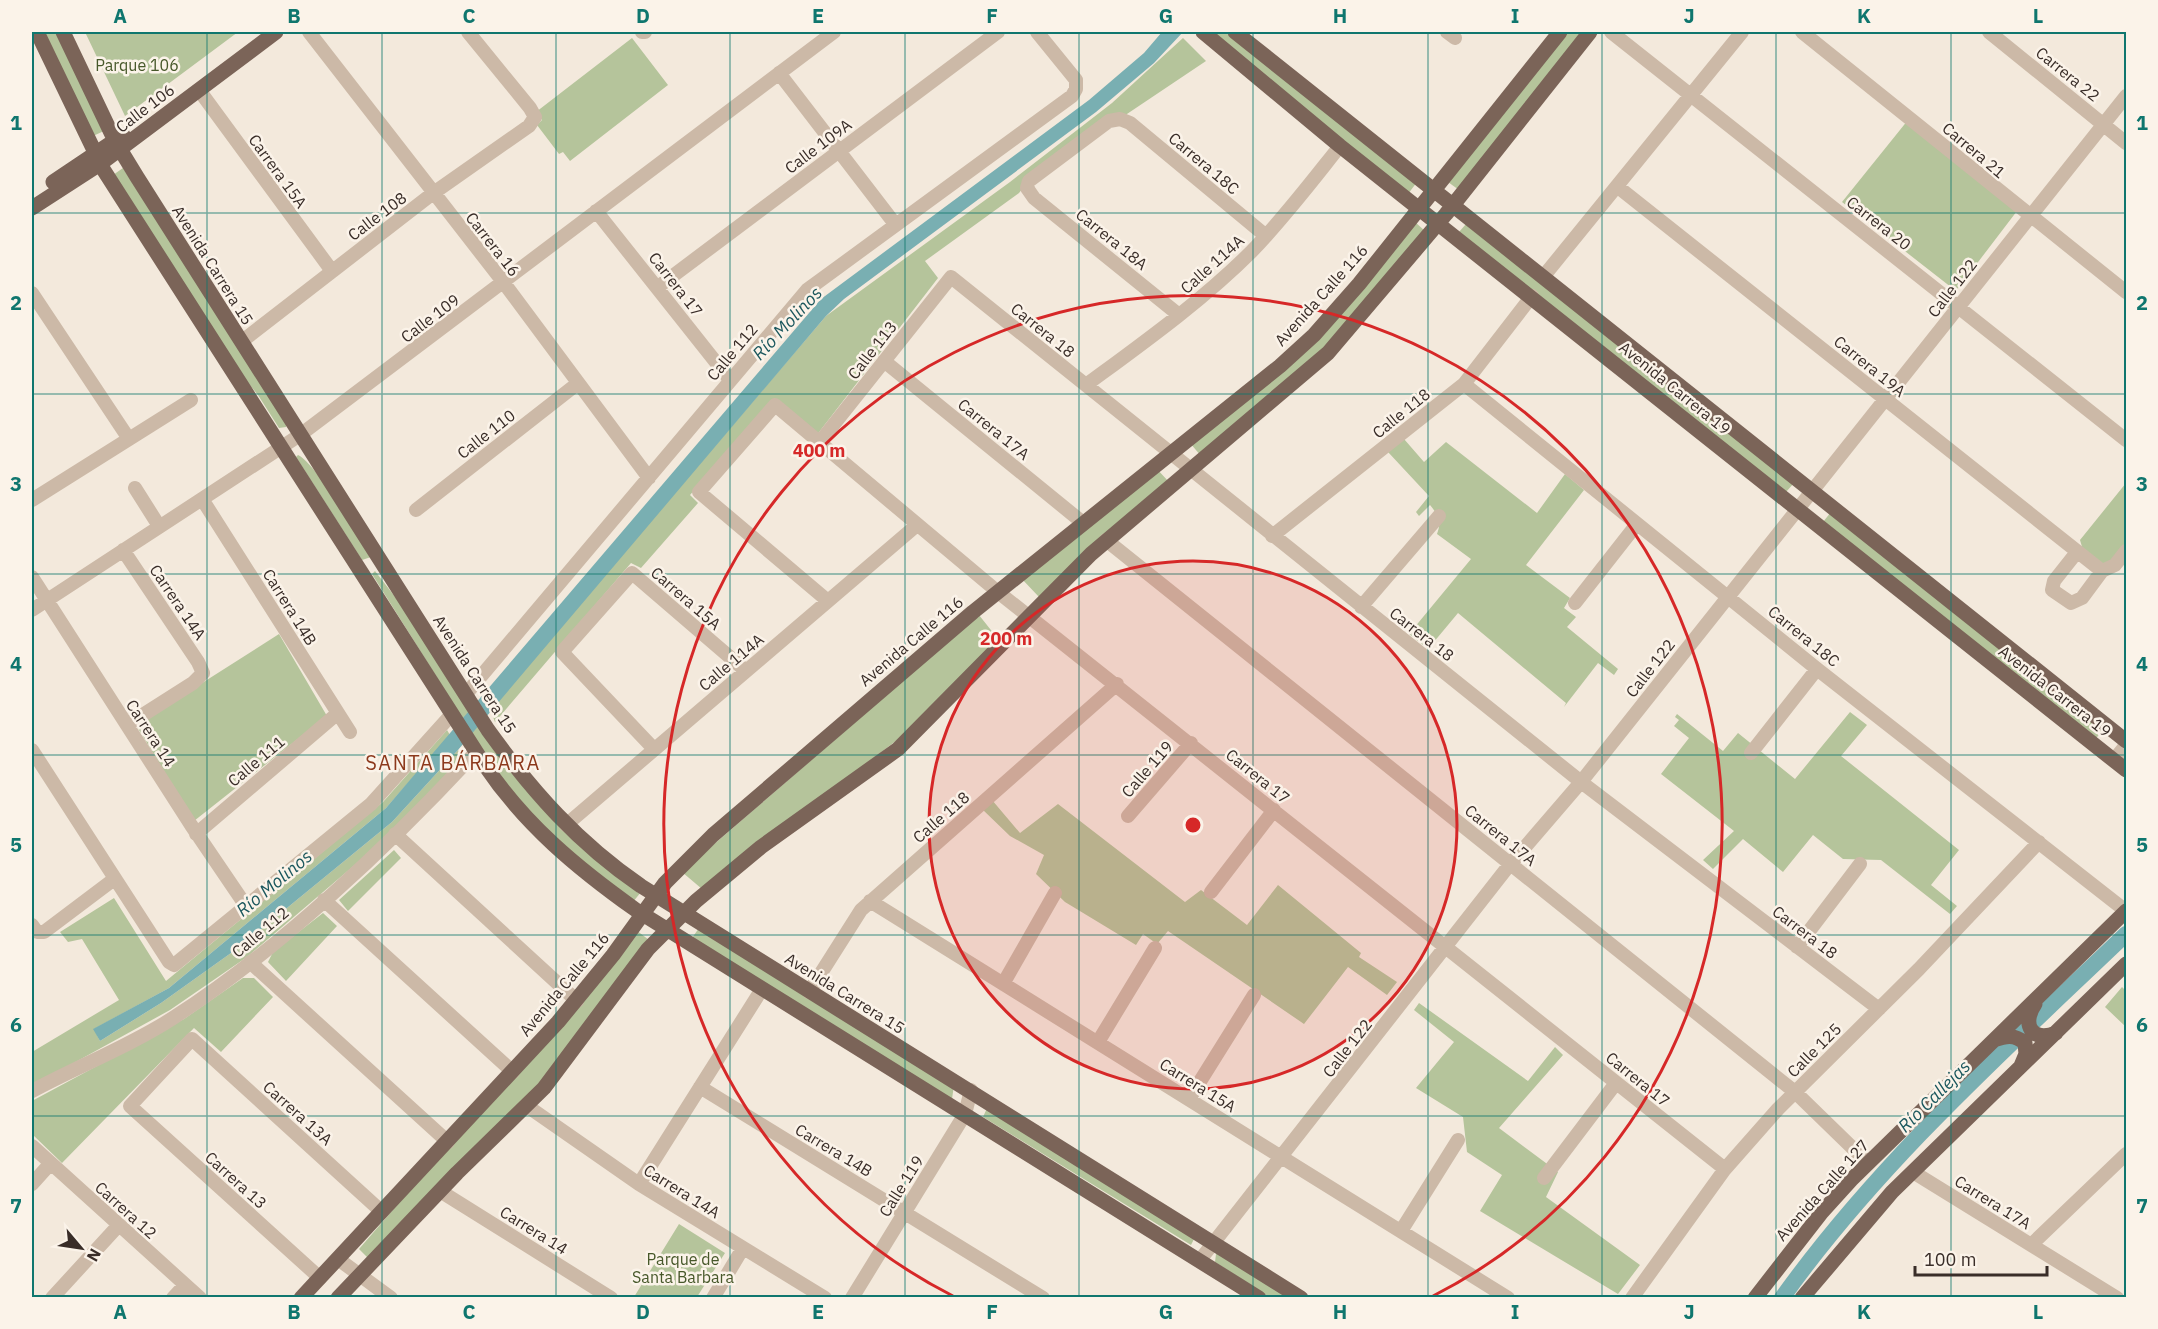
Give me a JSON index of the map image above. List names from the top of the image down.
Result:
{
  "streets": {
    "main road": [
      "Calle 106",
      "Avenida Carrera 15",
      "Avenida Calle 116",
      "Avenida Carrera 19",
      "Avenida Calle 127"
    ],
    "street": [
      "Carrera 22",
      "Calle 109A",
      "Carrera 21",
      "Carrera 18C",
      "Carrera 15A",
      "Calle 108",
      "Carrera 20",
      "Carrera 18A",
      "Carrera 16",
      "Calle 114A",
      "Carrera 17",
      "Calle 122",
      "Calle 109",
      "Carrera 18",
      "Calle 113",
      "Calle 112",
      "Carrera 19A",
      "Calle 118",
      "Carrera 17A",
      "Calle 110",
      "Carrera 14A",
      "Carrera 14B",
      "Carrera 14",
      "Calle 111",
      "Calle 119",
      "Calle 125",
      "Carrera 13A",
      "Carrera 13",
      "Carrera 12"
    ]
  },
  "crossings": [
    ["Carrera 22", "Calle 122"],
    ["Calle 106", "Carrera 15A"],
    ["Calle 106", "Avenida Carrera 15"],
    ["Calle 109A", "Carrera 17"],
    ["Carrera 21", "Calle 122"],
    ["Carrera 18C", "Carrera 18A"],
    ["Carrera 18C", "Calle 114A"],
    ["Carrera 18C", "Calle 122"],
    ["Carrera 18C", "Calle 118"],
    ["Carrera 18C", "Calle 125"],
    ["Carrera 18C", "Avenida Calle 127"],
    ["Carrera 15A", "Calle 108"],
    ["Carrera 15A", "Calle 114A"],
    ["Carrera 15A", "Calle 122"],
    ["Carrera 15A", "Calle 118"],
    ["Calle 108", "Carrera 16"],
    ["Calle 108", "Avenida Carrera 15"],
    ["Carrera 20", "Calle 122"],
    ["Carrera 18A", "Calle 114A"],
    ["Carrera 16", "Calle 109"],
    ["Carrera 16", "Calle 112"],
    ["Carrera 16", "Calle 110"],
    ["Calle 114A", "Avenida Carrera 15"],
    ["Calle 114A", "Carrera 17"],
    ["Calle 114A", "Carrera 18"],
    ["Calle 114A", "Avenida Carrera 19"],
    ["Avenida Carrera 15", "Calle 122"],
    ["Avenida Carrera 15", "Avenida Calle 116"],
    ["Avenida Carrera 15", "Calle 109"],
    ["Avenida Carrera 15", "Calle 112"],
    ["Avenida Carrera 15", "Calle 118"],
    ["Avenida Carrera 15", "Calle 119"],
    ["Carrera 17", "Calle 122"],
    ["Carrera 17", "Avenida Calle 116"],
    ["Carrera 17", "Calle 109"],
    ["Carrera 17", "Calle 113"],
    ["Carrera 17", "Calle 112"],
    ["Carrera 17", "Calle 118"],
    ["Carrera 17", "Calle 119"],
    ["Carrera 17", "Calle 125"],
    ["Calle 122", "Carrera 18"],
    ["Calle 122", "Carrera 19A"],
    ["Calle 122", "Avenida Carrera 19"],
    ["Calle 122", "Carrera 17A"],
    ["Avenida Calle 116", "Carrera 18"],
    ["Avenida Calle 116", "Avenida Carrera 19"],
    ["Avenida Calle 116", "Carrera 17A"],
    ["Avenida Calle 116", "Carrera 13A"],
    ["Avenida Calle 116", "Carrera 13"],
    ["Calle 109", "Carrera 14A"],
    ["Calle 109", "Carrera 14B"],
    ["Calle 109", "Carrera 14"],
    ["Carrera 18", "Calle 113"],
    ["Carrera 18", "Calle 118"],
    ["Carrera 18", "Calle 125"],
    ["Calle 113", "Carrera 17A"],
    ["Calle 112", "Carrera 14"],
    ["Avenida Carrera 19", "Calle 118"],
    ["Carrera 17A", "Calle 125"],
    ["Carrera 17A", "Avenida Calle 127"],
    ["Carrera 14A", "Carrera 14"],
    ["Carrera 14B", "Calle 111"],
    ["Carrera 14B", "Calle 119"],
    ["Carrera 14", "Calle 111"],
    ["Carrera 13A", "Carrera 13"]
  ],
  "districts": ["SANTA BÁRBARA"],
  "water": ["Río Molinos", "Río Callejas"],
  "parks": ["Parque 106", "Parque de Santa Barbara"],
  "scale_bar": "100 m",
  "north": "bottom right",
  "grid": {
    "columns": [
      "A",
      "B",
      "C",
      "D",
      "E",
      "F",
      "G",
      "H",
      "I",
      "J",
      "K",
      "L"
    ],
    "rows": [
      "1",
      "2",
      "3",
      "4",
      "5",
      "6",
      "7"
    ]
  },
  "rings": ["400 m", "200 m"]
}
